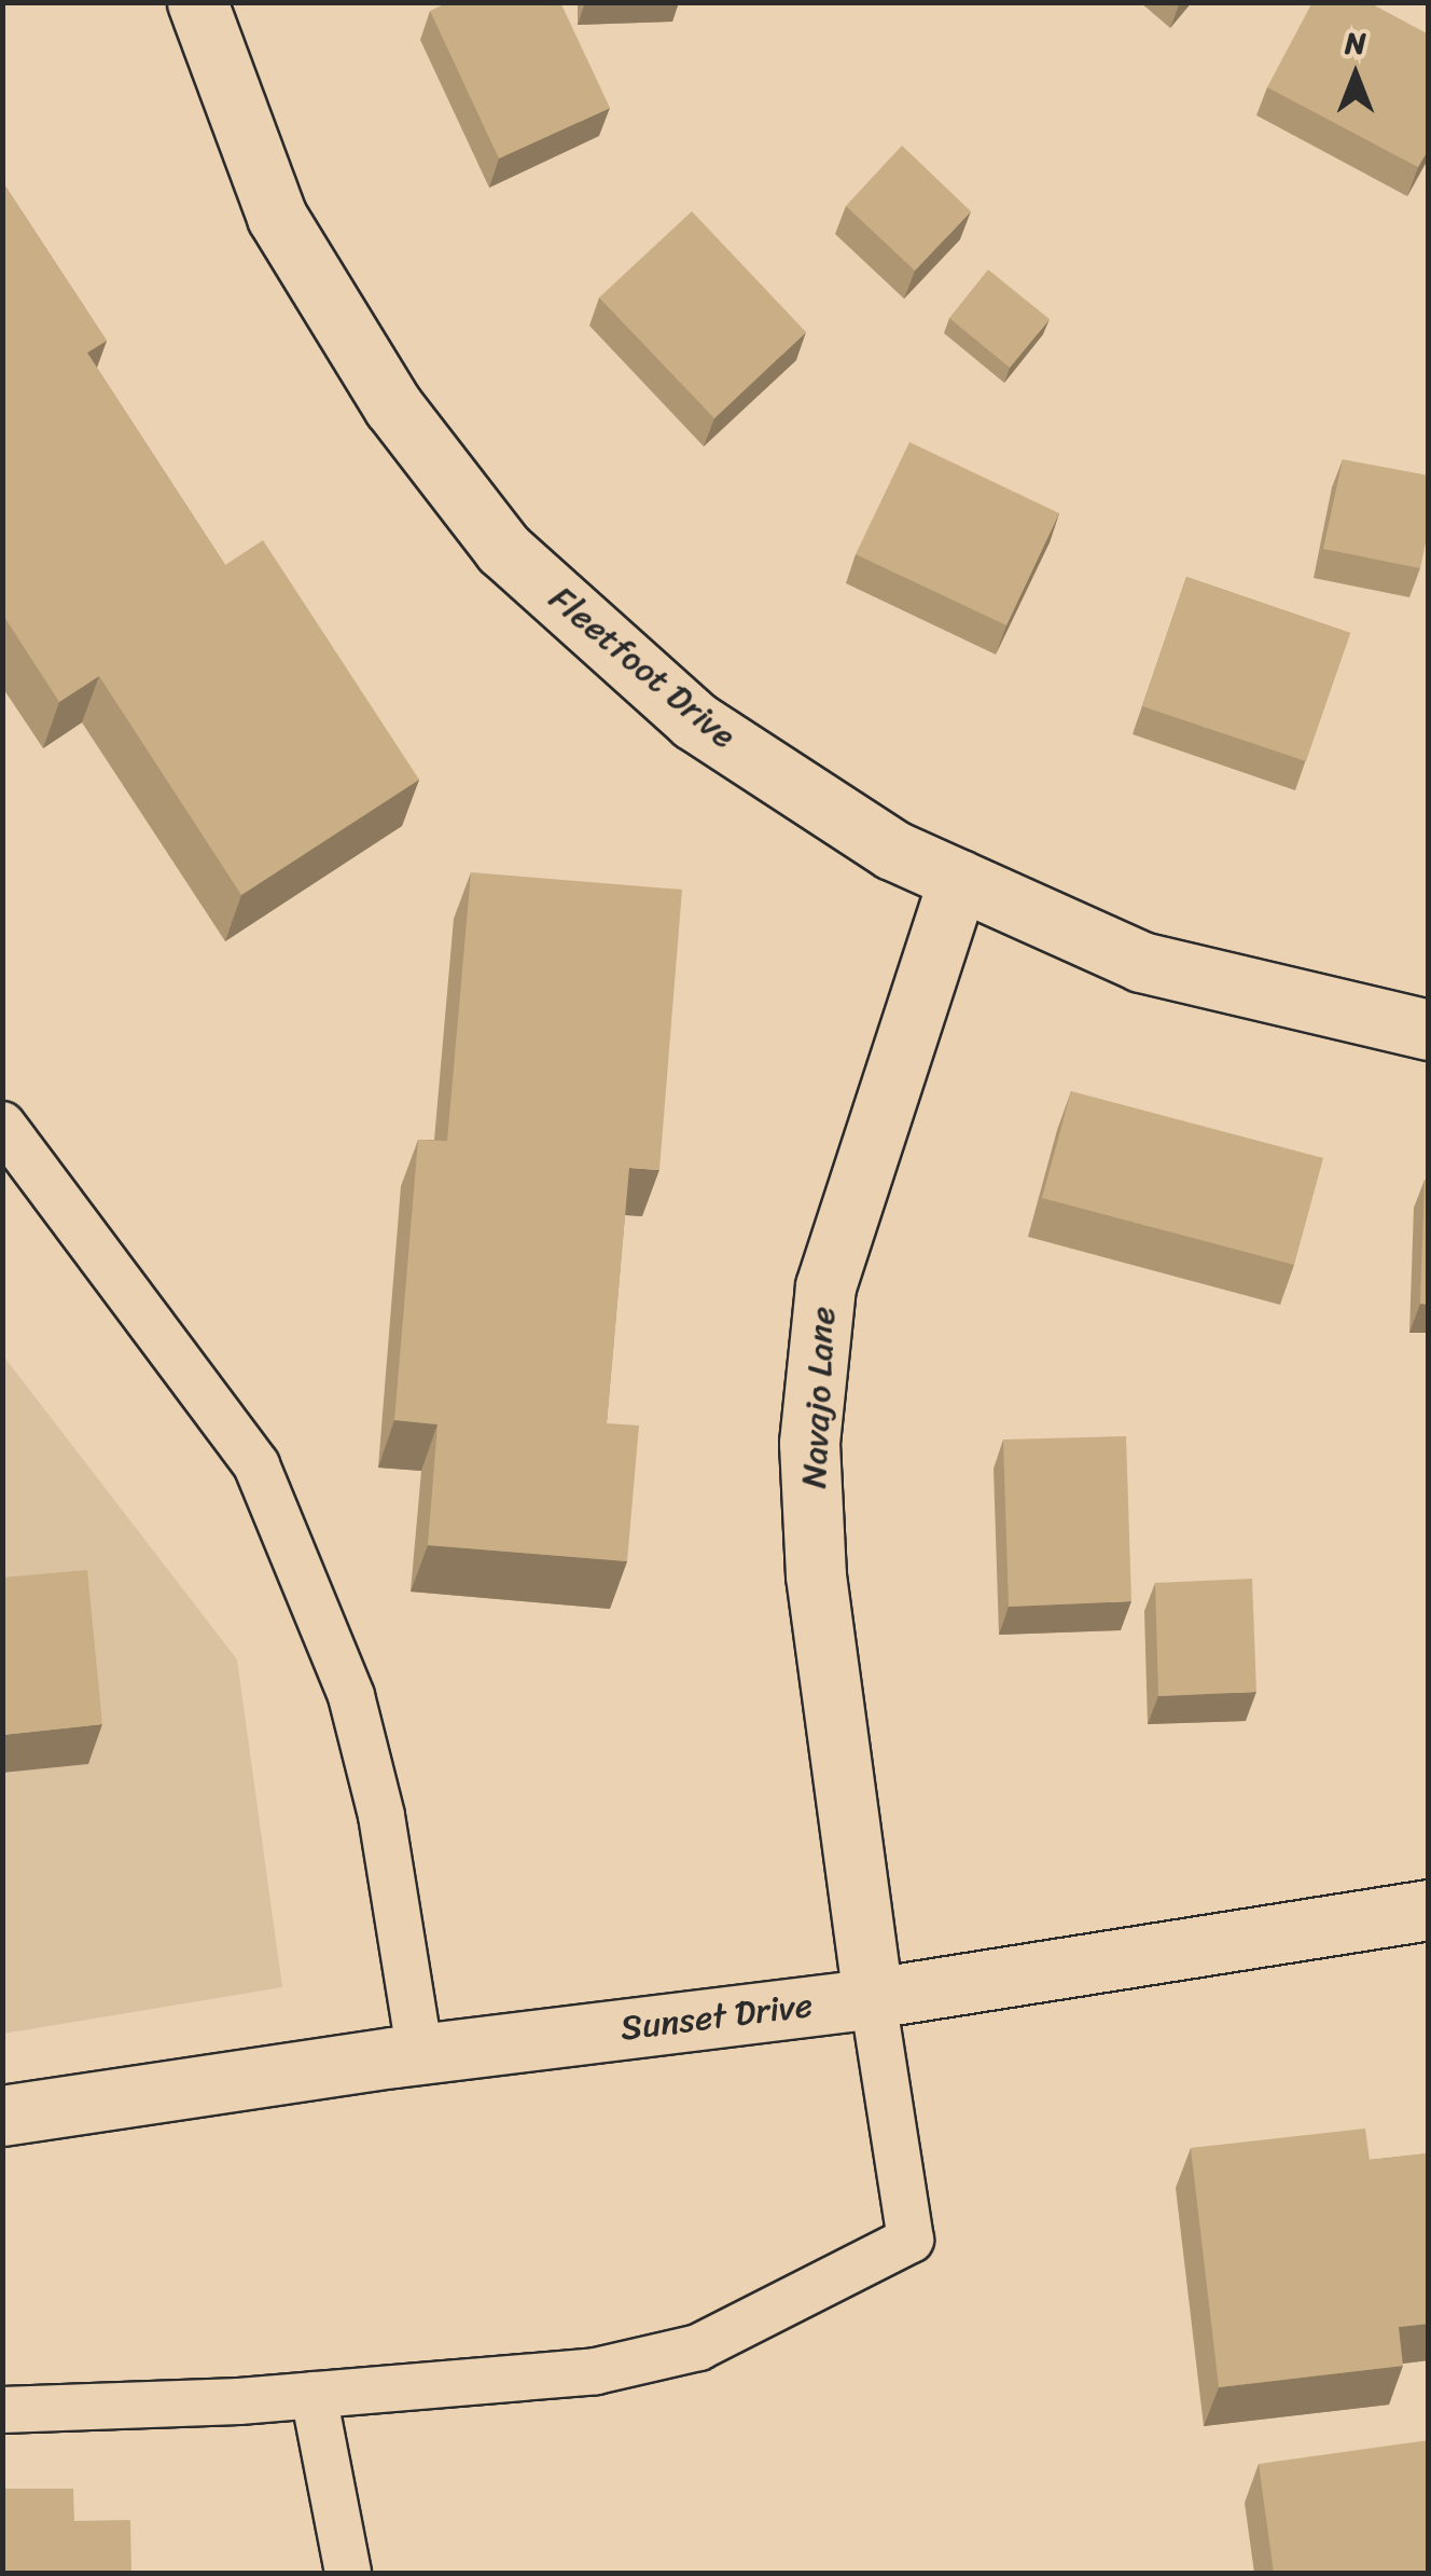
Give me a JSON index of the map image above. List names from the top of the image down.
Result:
{
  "streets": {
    "street": ["Fleetfoot Drive", "Navajo Lane", "Sunset Drive"]
  },
  "crossings": [
    ["Fleetfoot Drive", "Navajo Lane"],
    ["Navajo Lane", "Sunset Drive"]
  ],
  "north": "top"
}
